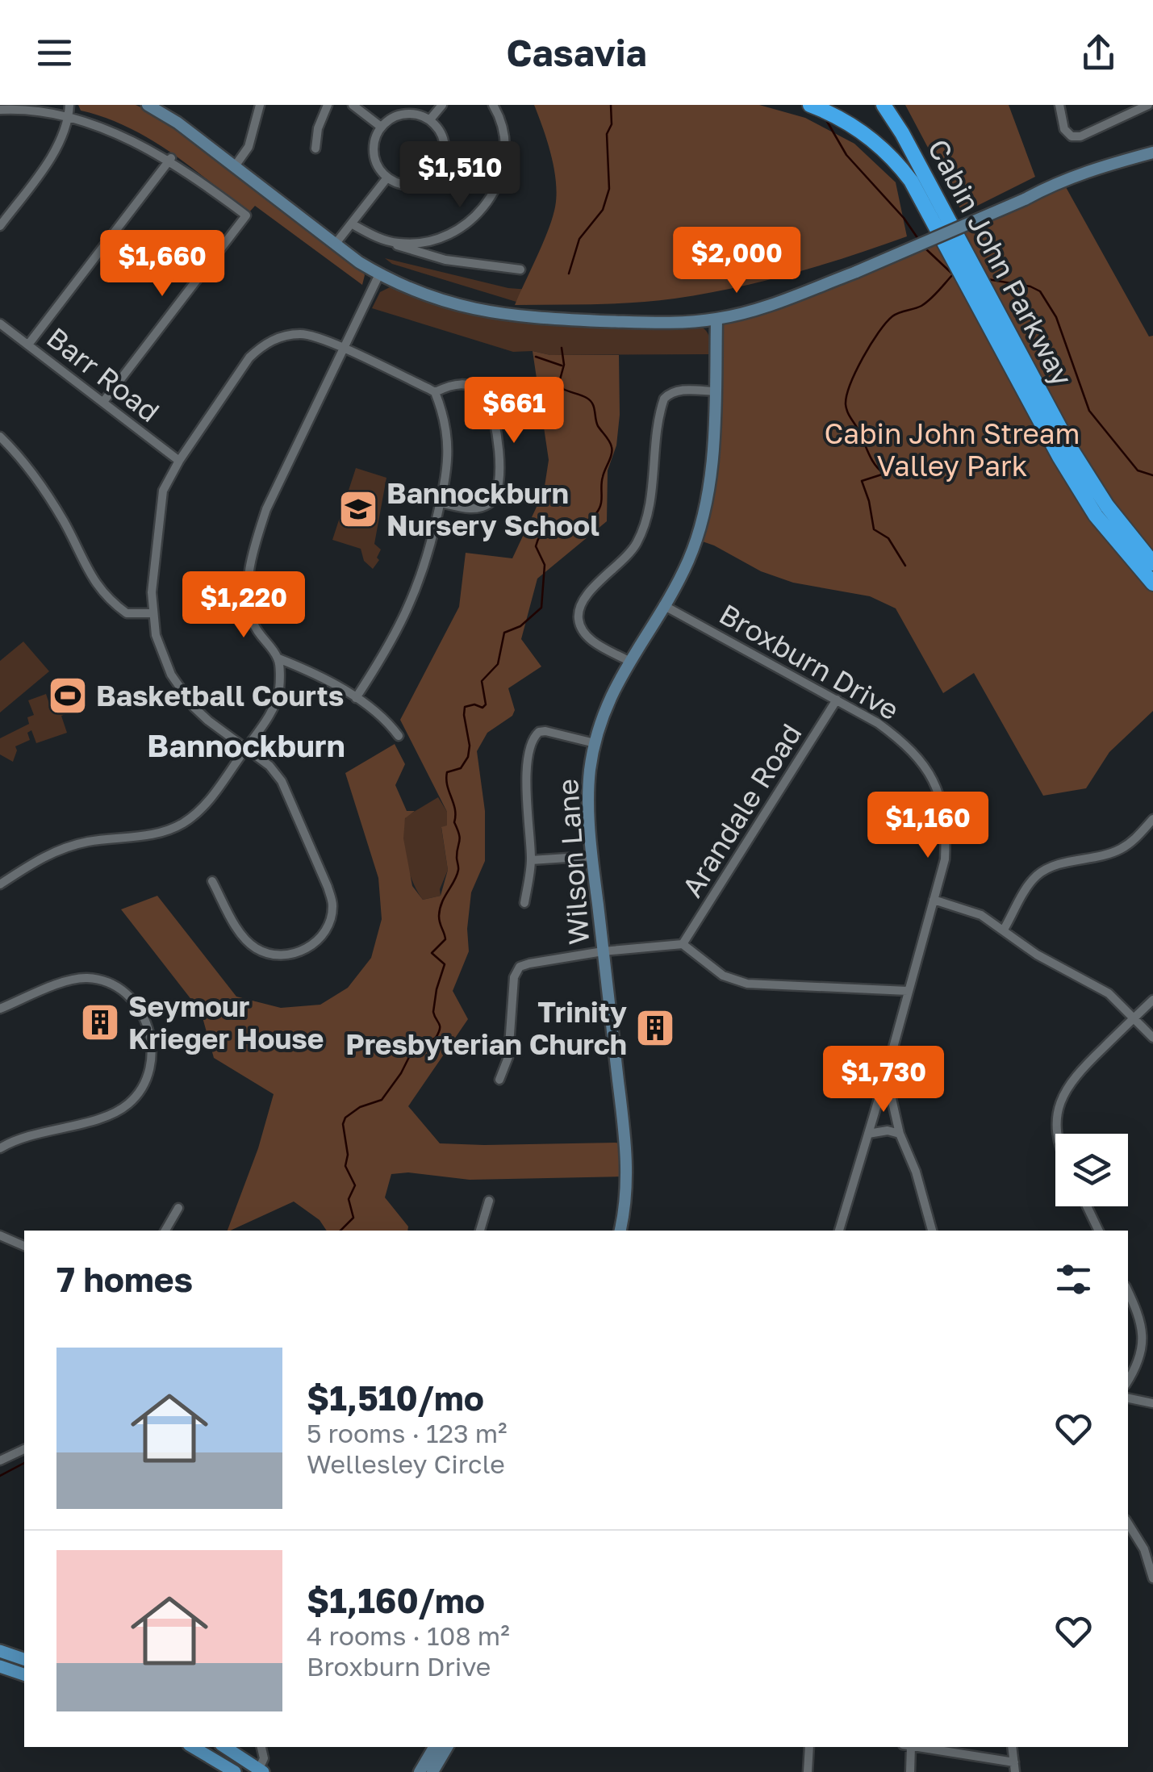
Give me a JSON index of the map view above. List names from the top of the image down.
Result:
{
  "streets": {
    "highway": ["Cabin John Parkway"],
    "main road": ["Wilson Lane"],
    "street": ["Barr Road", "Broxburn Drive", "Arandale Road"]
  },
  "crossings": [
    ["Broxburn Drive", "Arandale Road"],
    ["Broxburn Drive", "Wilson Lane"]
  ],
  "districts": ["Bannockburn"],
  "parks": ["Cabin John Stream Valley Park"],
  "places": {
    "school or university": ["Bannockburn Nursery School"],
    "sports": ["Basketball Courts"],
    "building": ["Seymour Krieger House", "Trinity Presbyterian Church"]
  },
  "page": {
    "header": "Casavia",
    "price": [
      "$1,510",
      "$2,000",
      "$1,660",
      "$661",
      "$1,220",
      "$1,160",
      "$1,730"
    ],
    "heading": "7 homes",
    "list": [
      {
        "name": "$1,510/mo",
        "note": "5 rooms · 123 m² · Wellesley Circle"
      },
      {
        "name": "$1,160/mo",
        "note": "4 rooms · 108 m² · Broxburn Drive"
      }
    ]
  }
}
